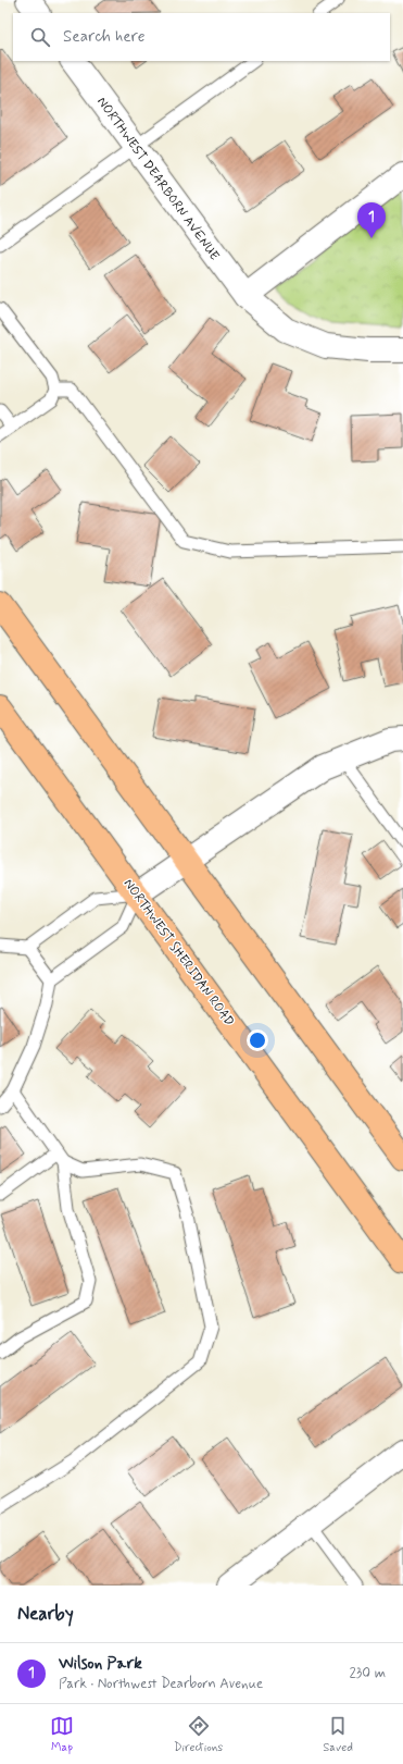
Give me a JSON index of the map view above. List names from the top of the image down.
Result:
{
  "streets": {
    "main road": ["NORTHWEST SHERIDAN ROAD"],
    "street": ["NORTHWEST DEARBORN AVENUE"]
  },
  "page": {
    "search": "Search here",
    "pins": "1",
    "heading": "Nearby",
    "list": [
      {
        "mark": "1",
        "name": "Wilson Park",
        "note": "Park · Northwest Dearborn Avenue",
        "value": "230 m"
      }
    ],
    "nav": ["Map", "Directions", "Saved"]
  }
}
